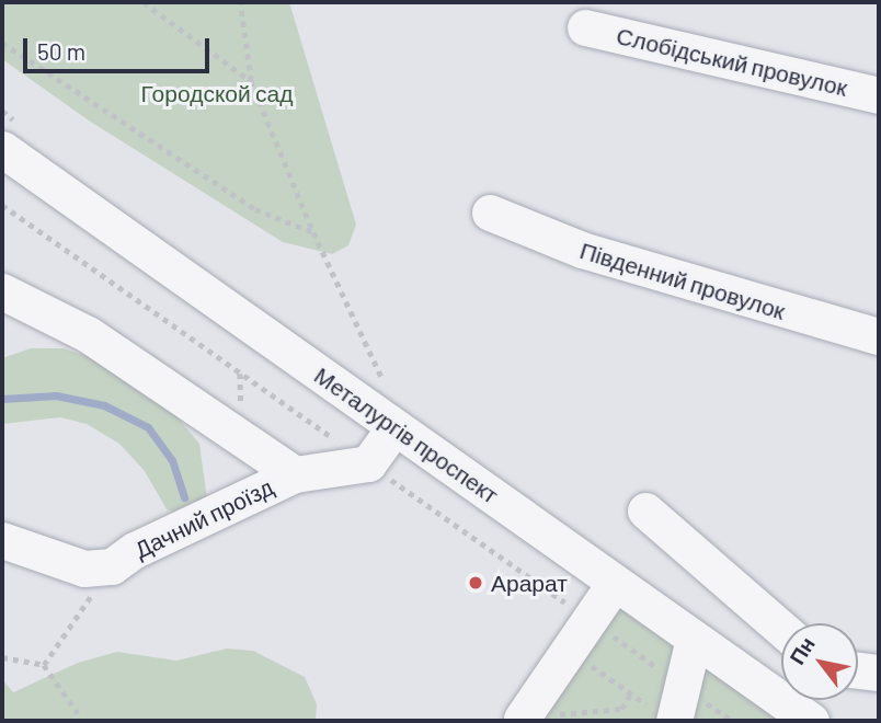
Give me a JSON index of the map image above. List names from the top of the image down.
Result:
{
  "streets": {
    "street": [
      "Слобідський провулок",
      "Південний провулок",
      "Металургів проспект",
      "Дачний проїзд"
    ]
  },
  "crossings": [
    ["Металургів проспект", "Дачний проїзд"]
  ],
  "parks": ["Городской сад"],
  "places": ["Арарат"],
  "scale_bar": "50 m",
  "north": "top left"
}
